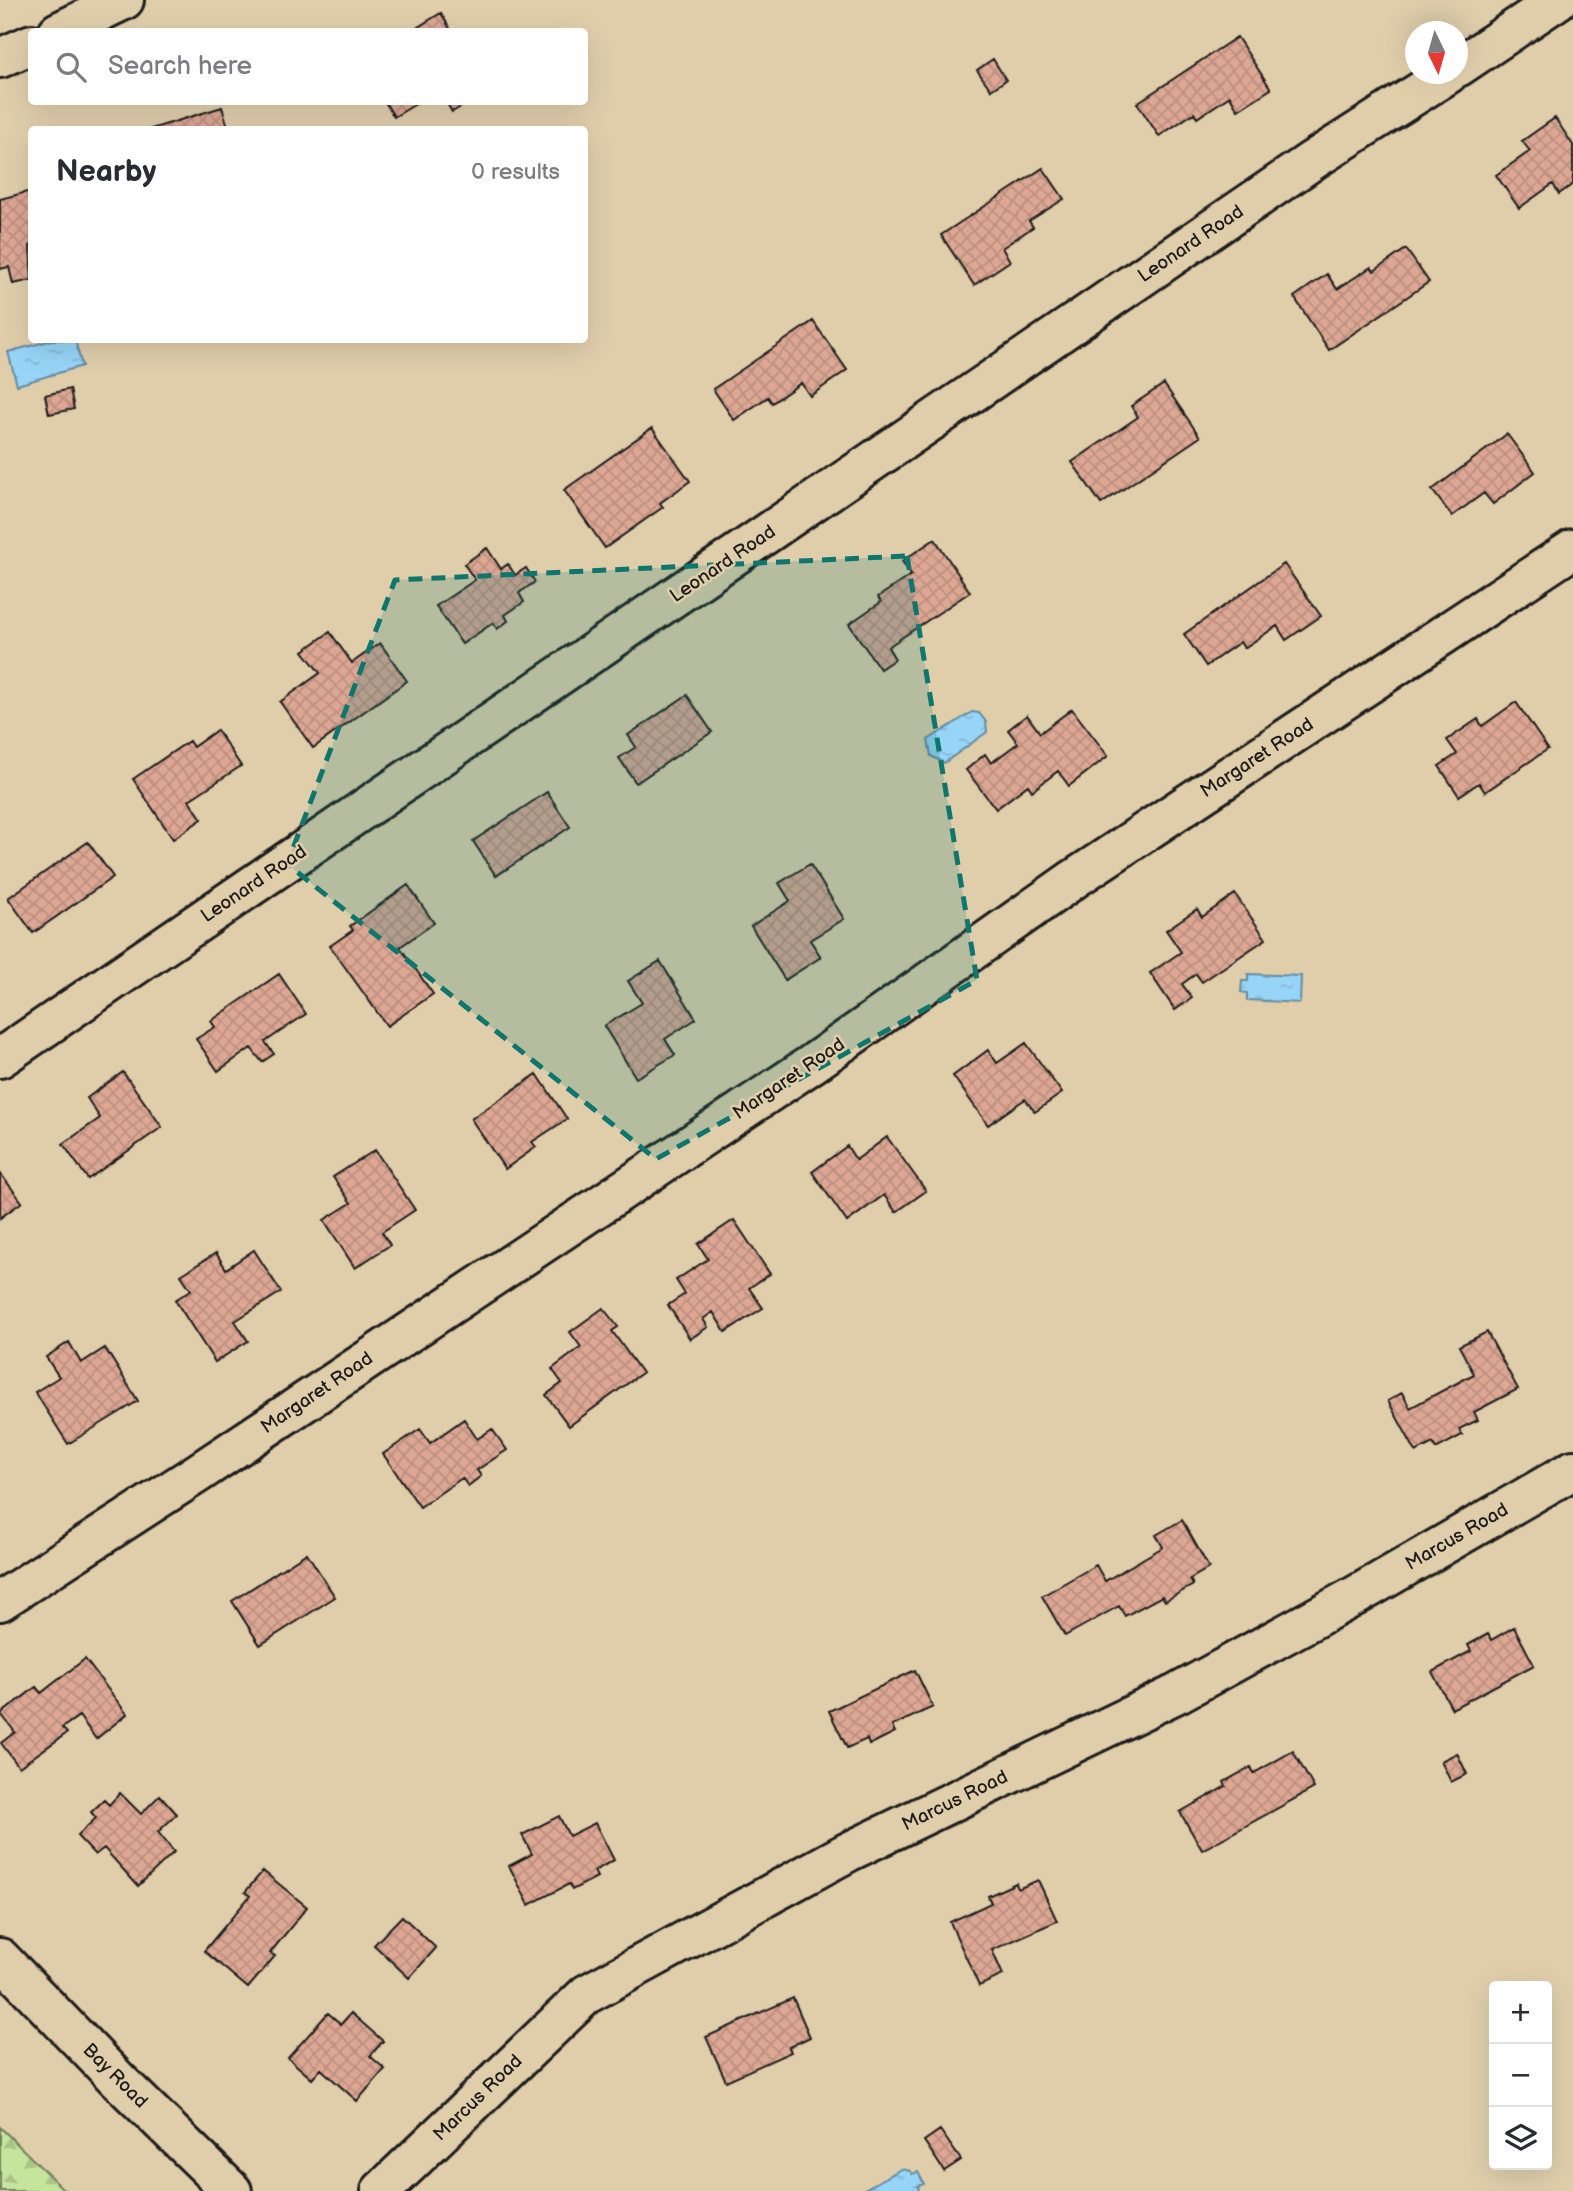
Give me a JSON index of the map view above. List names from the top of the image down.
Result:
{
  "streets": {
    "street": [
      "Leonard Road",
      "Margaret Road",
      "Marcus Road",
      "Bay Road"
    ]
  },
  "north": "bottom",
  "page": {
    "search": "Search here",
    "heading": ["Nearby", "0 results"],
    "map_buttons": ["+", "−"]
  }
}
